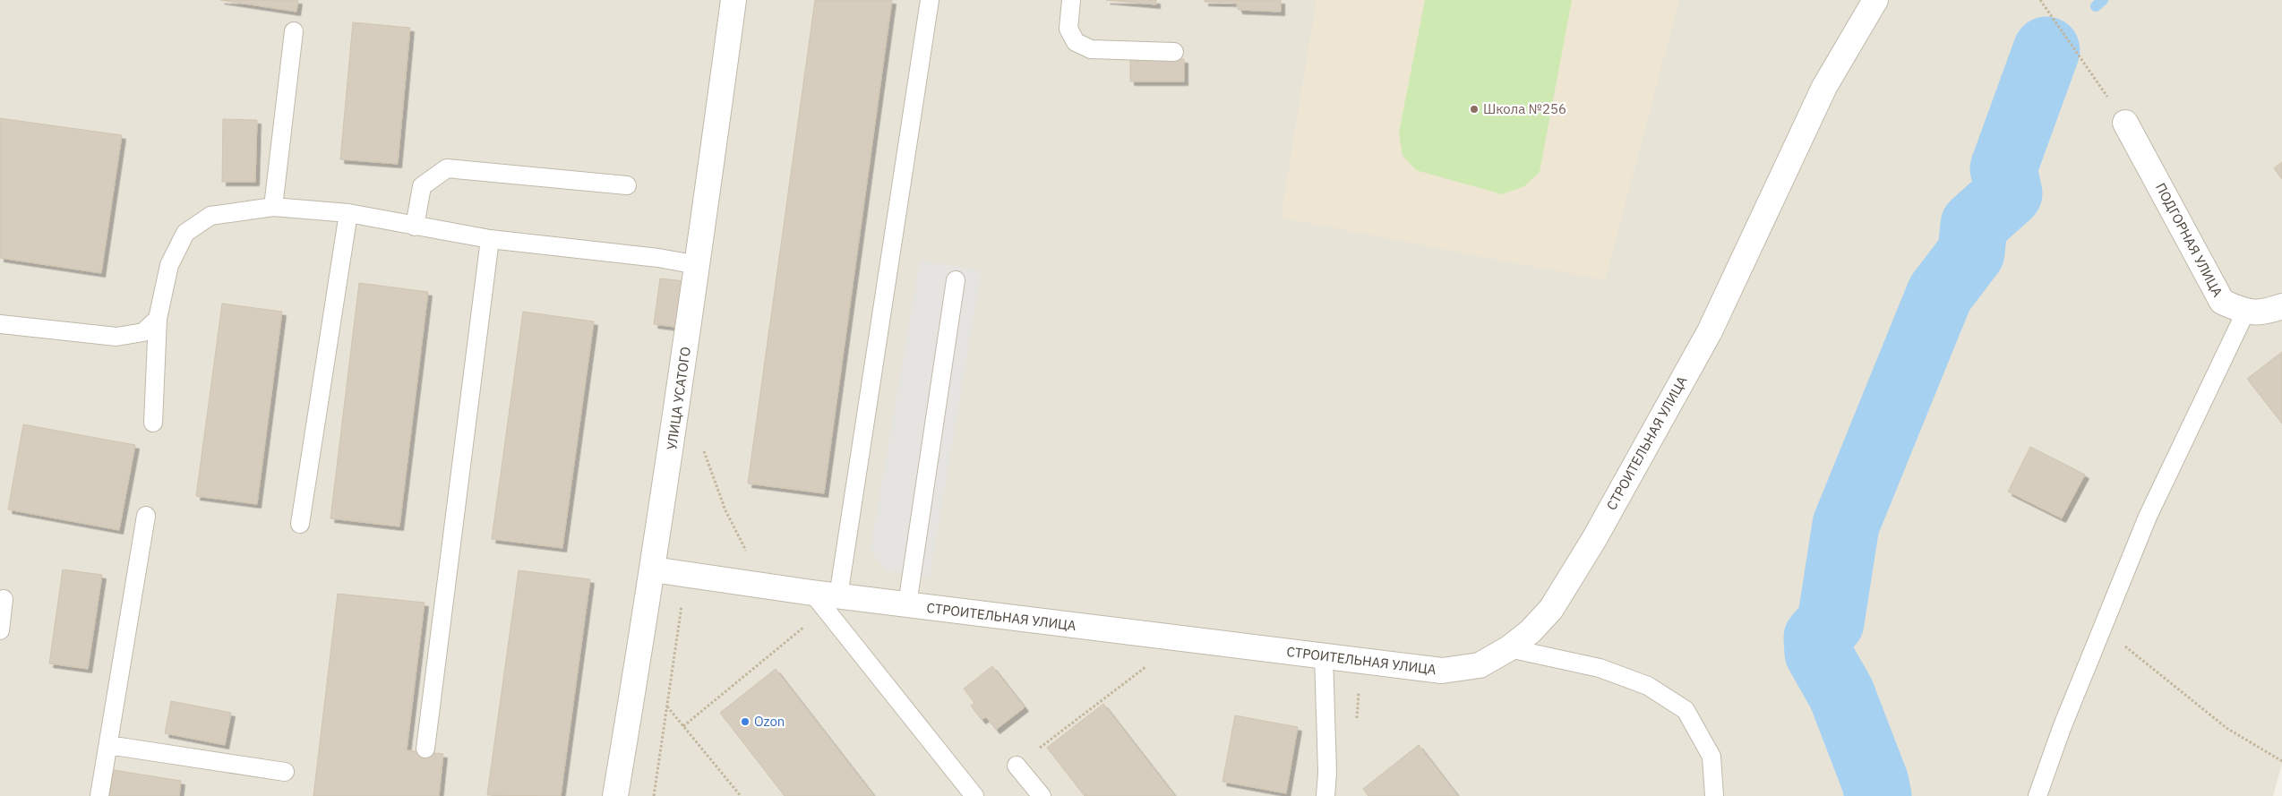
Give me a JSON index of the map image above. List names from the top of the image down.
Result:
{
  "streets": {
    "street": ["ПОДГОРНАЯ УЛИЦА", "УЛИЦА УСАТОГО", "СТРОИТЕЛЬНАЯ УЛИЦА"]
  },
  "crossings": [
    ["УЛИЦА УСАТОГО", "СТРОИТЕЛЬНАЯ УЛИЦА"]
  ],
  "places": ["Школа №256", "Ozon"]
}
